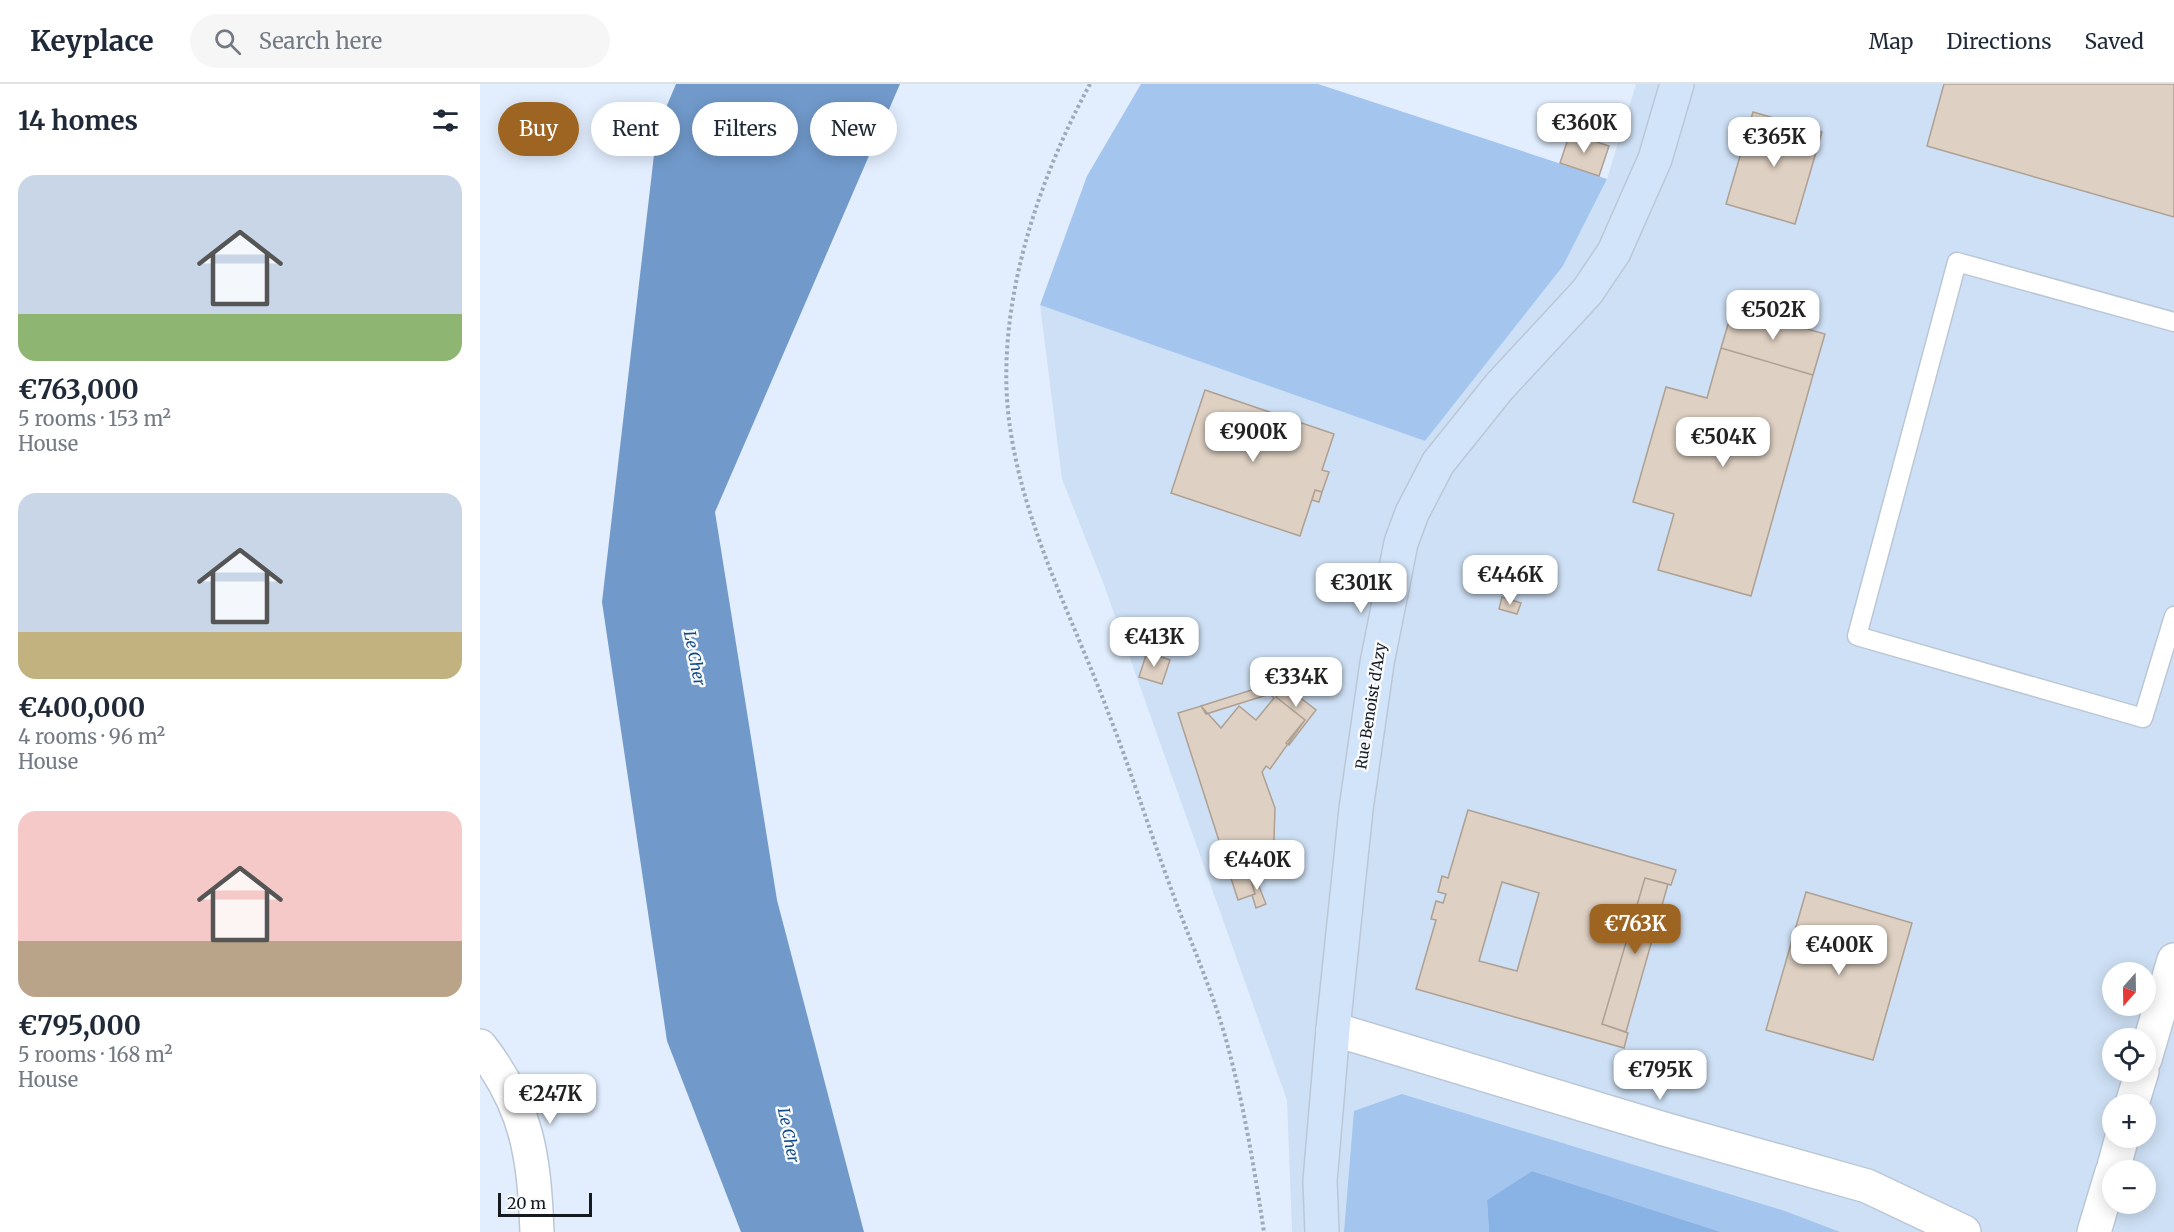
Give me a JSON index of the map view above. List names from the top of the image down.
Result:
{
  "streets": {
    "street": ["Rue Benoist d'Azy"]
  },
  "water": ["Le Cher"],
  "scale_bar": "20 m",
  "north": "bottom",
  "page": {
    "header": "Keyplace",
    "search": "Search here",
    "nav": ["Map", "Directions", "Saved"],
    "heading": "14 homes",
    "chip": [
      "Buy",
      "Rent",
      "Filters",
      "New"
    ],
    "price": [
      "€360K",
      "€365K",
      "€502K",
      "€900K",
      "€504K",
      "€446K",
      "€301K",
      "€413K",
      "€334K",
      "€440K",
      "€763K",
      "€400K",
      "€795K",
      "€247K"
    ],
    "list": [
      {
        "name": "€763,000",
        "note": "5 rooms · 153 m² · House"
      },
      {
        "name": "€400,000",
        "note": "4 rooms · 96 m² · House"
      },
      {
        "name": "€795,000",
        "note": "5 rooms · 168 m² · House"
      }
    ],
    "map_buttons": ["+", "−"],
    "scale": "20 m"
  }
}
